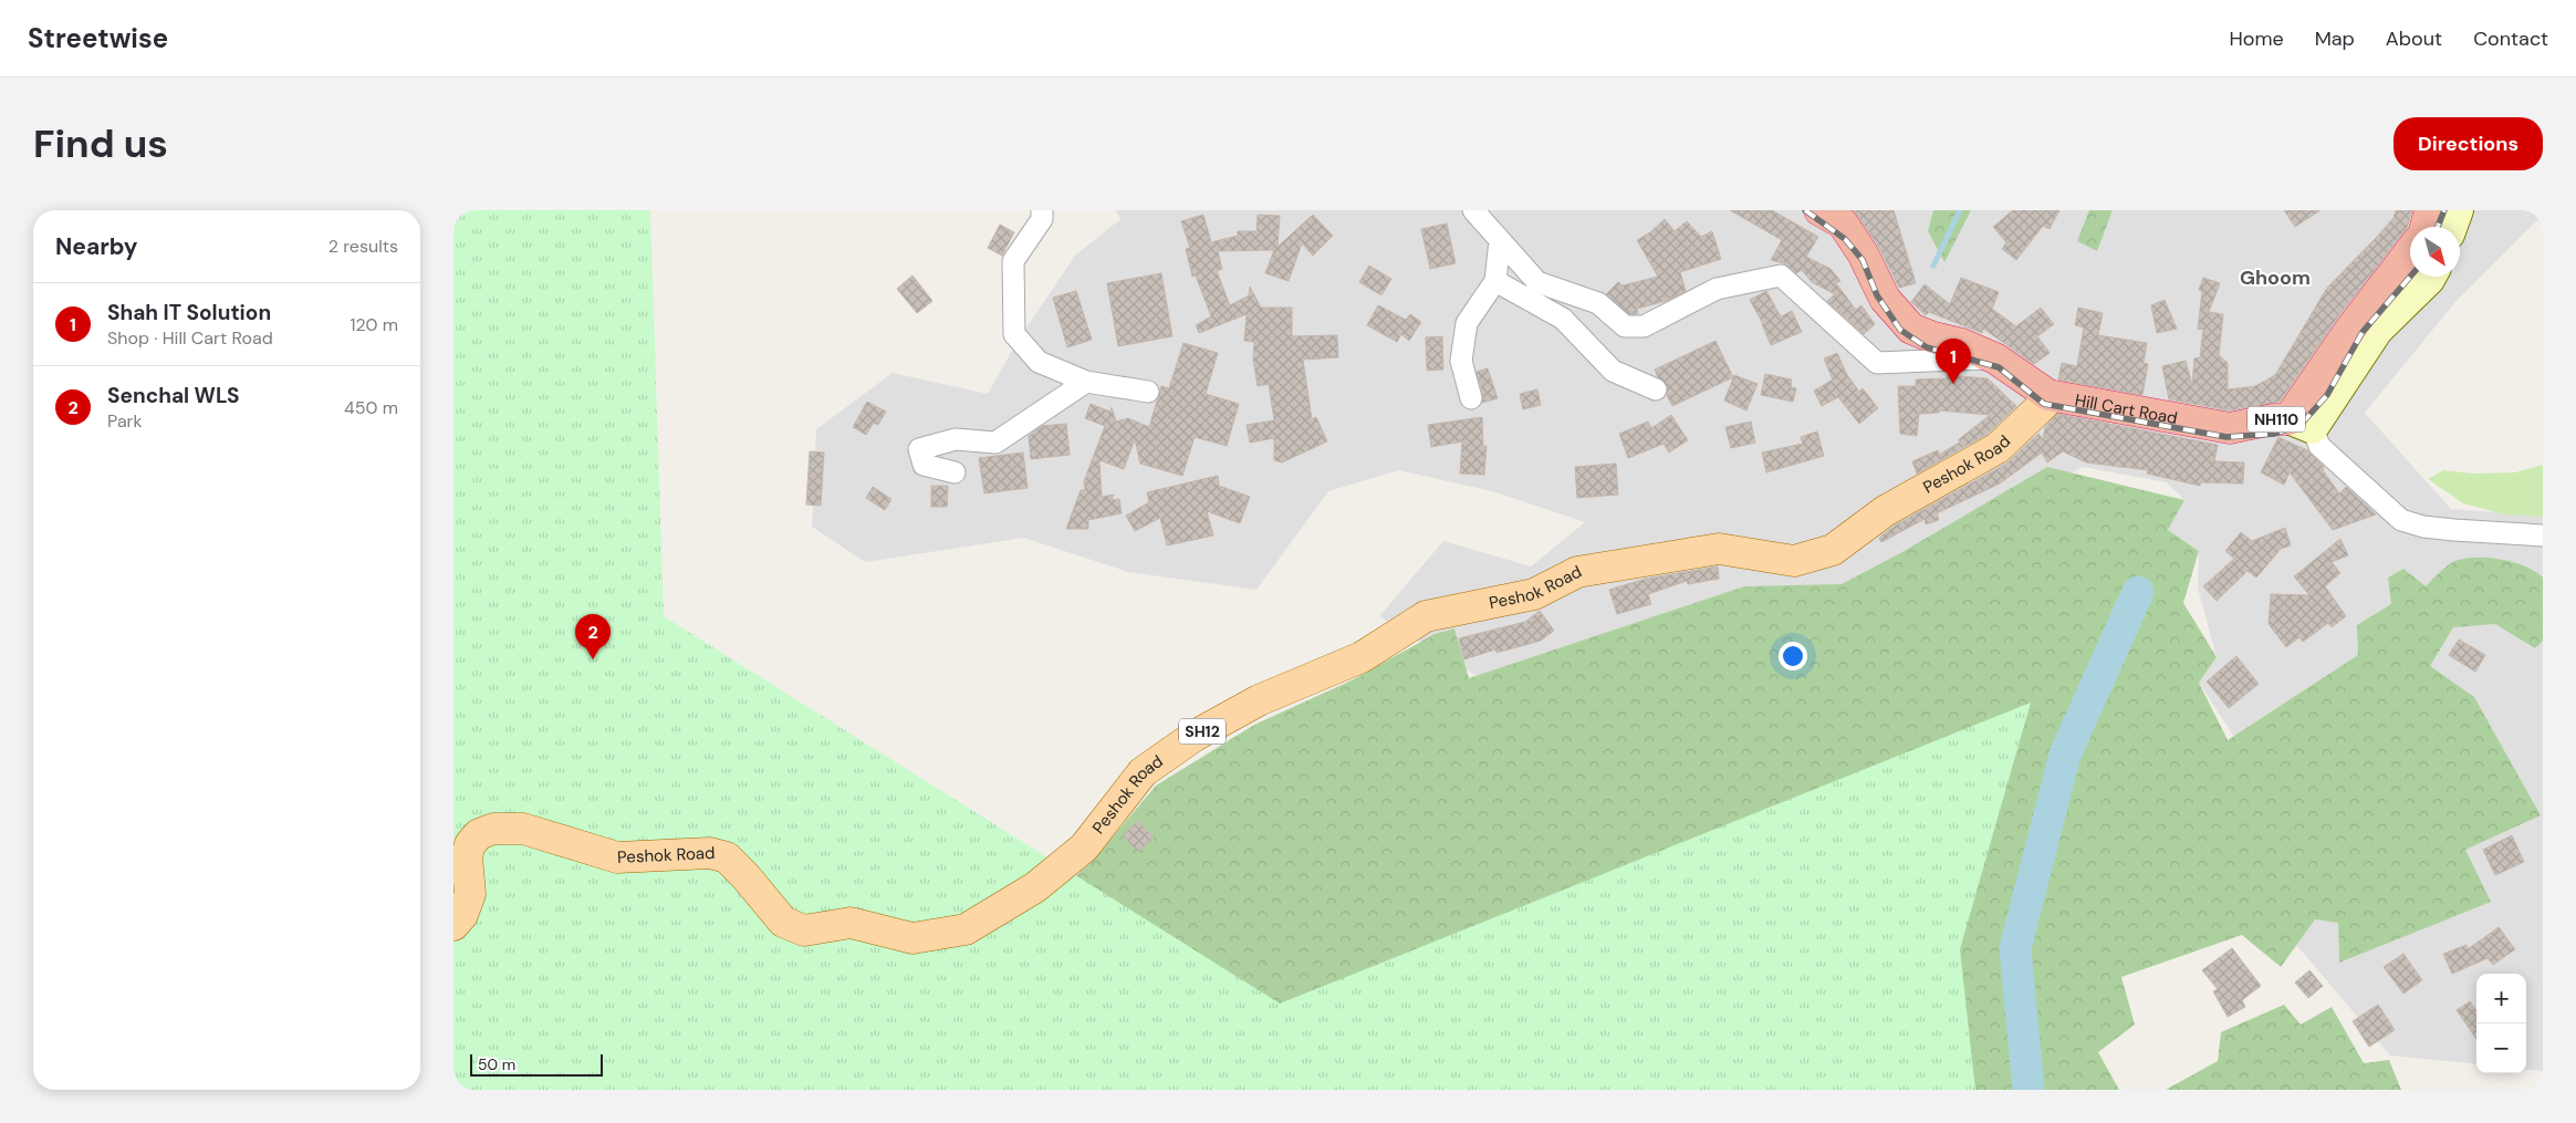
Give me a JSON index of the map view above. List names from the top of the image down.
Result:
{
  "streets": {
    "highway": ["Hill Cart Road", "NH110"],
    "main road": ["Peshok Road", "SH12"]
  },
  "crossings": [
    ["Hill Cart Road", "NH110"],
    ["Hill Cart Road", "Peshok Road"]
  ],
  "districts": ["Ghoom"],
  "scale_bar": "50 m",
  "north": "bottom right",
  "page": {
    "header": "Streetwise",
    "nav": [
      "Home",
      "Map",
      "About",
      "Contact"
    ],
    "buttons": "Directions",
    "title": "Find us",
    "heading": ["Nearby", "2 results"],
    "list": [
      {
        "mark": "1",
        "name": "Shah IT Solution",
        "note": "Shop · Hill Cart Road",
        "value": "120 m"
      },
      {
        "mark": "2",
        "name": "Senchal WLS",
        "note": "Park",
        "value": "450 m"
      }
    ],
    "pins": ["1", "2"],
    "map_buttons": ["+", "−"],
    "scale": "50 m"
  }
}
